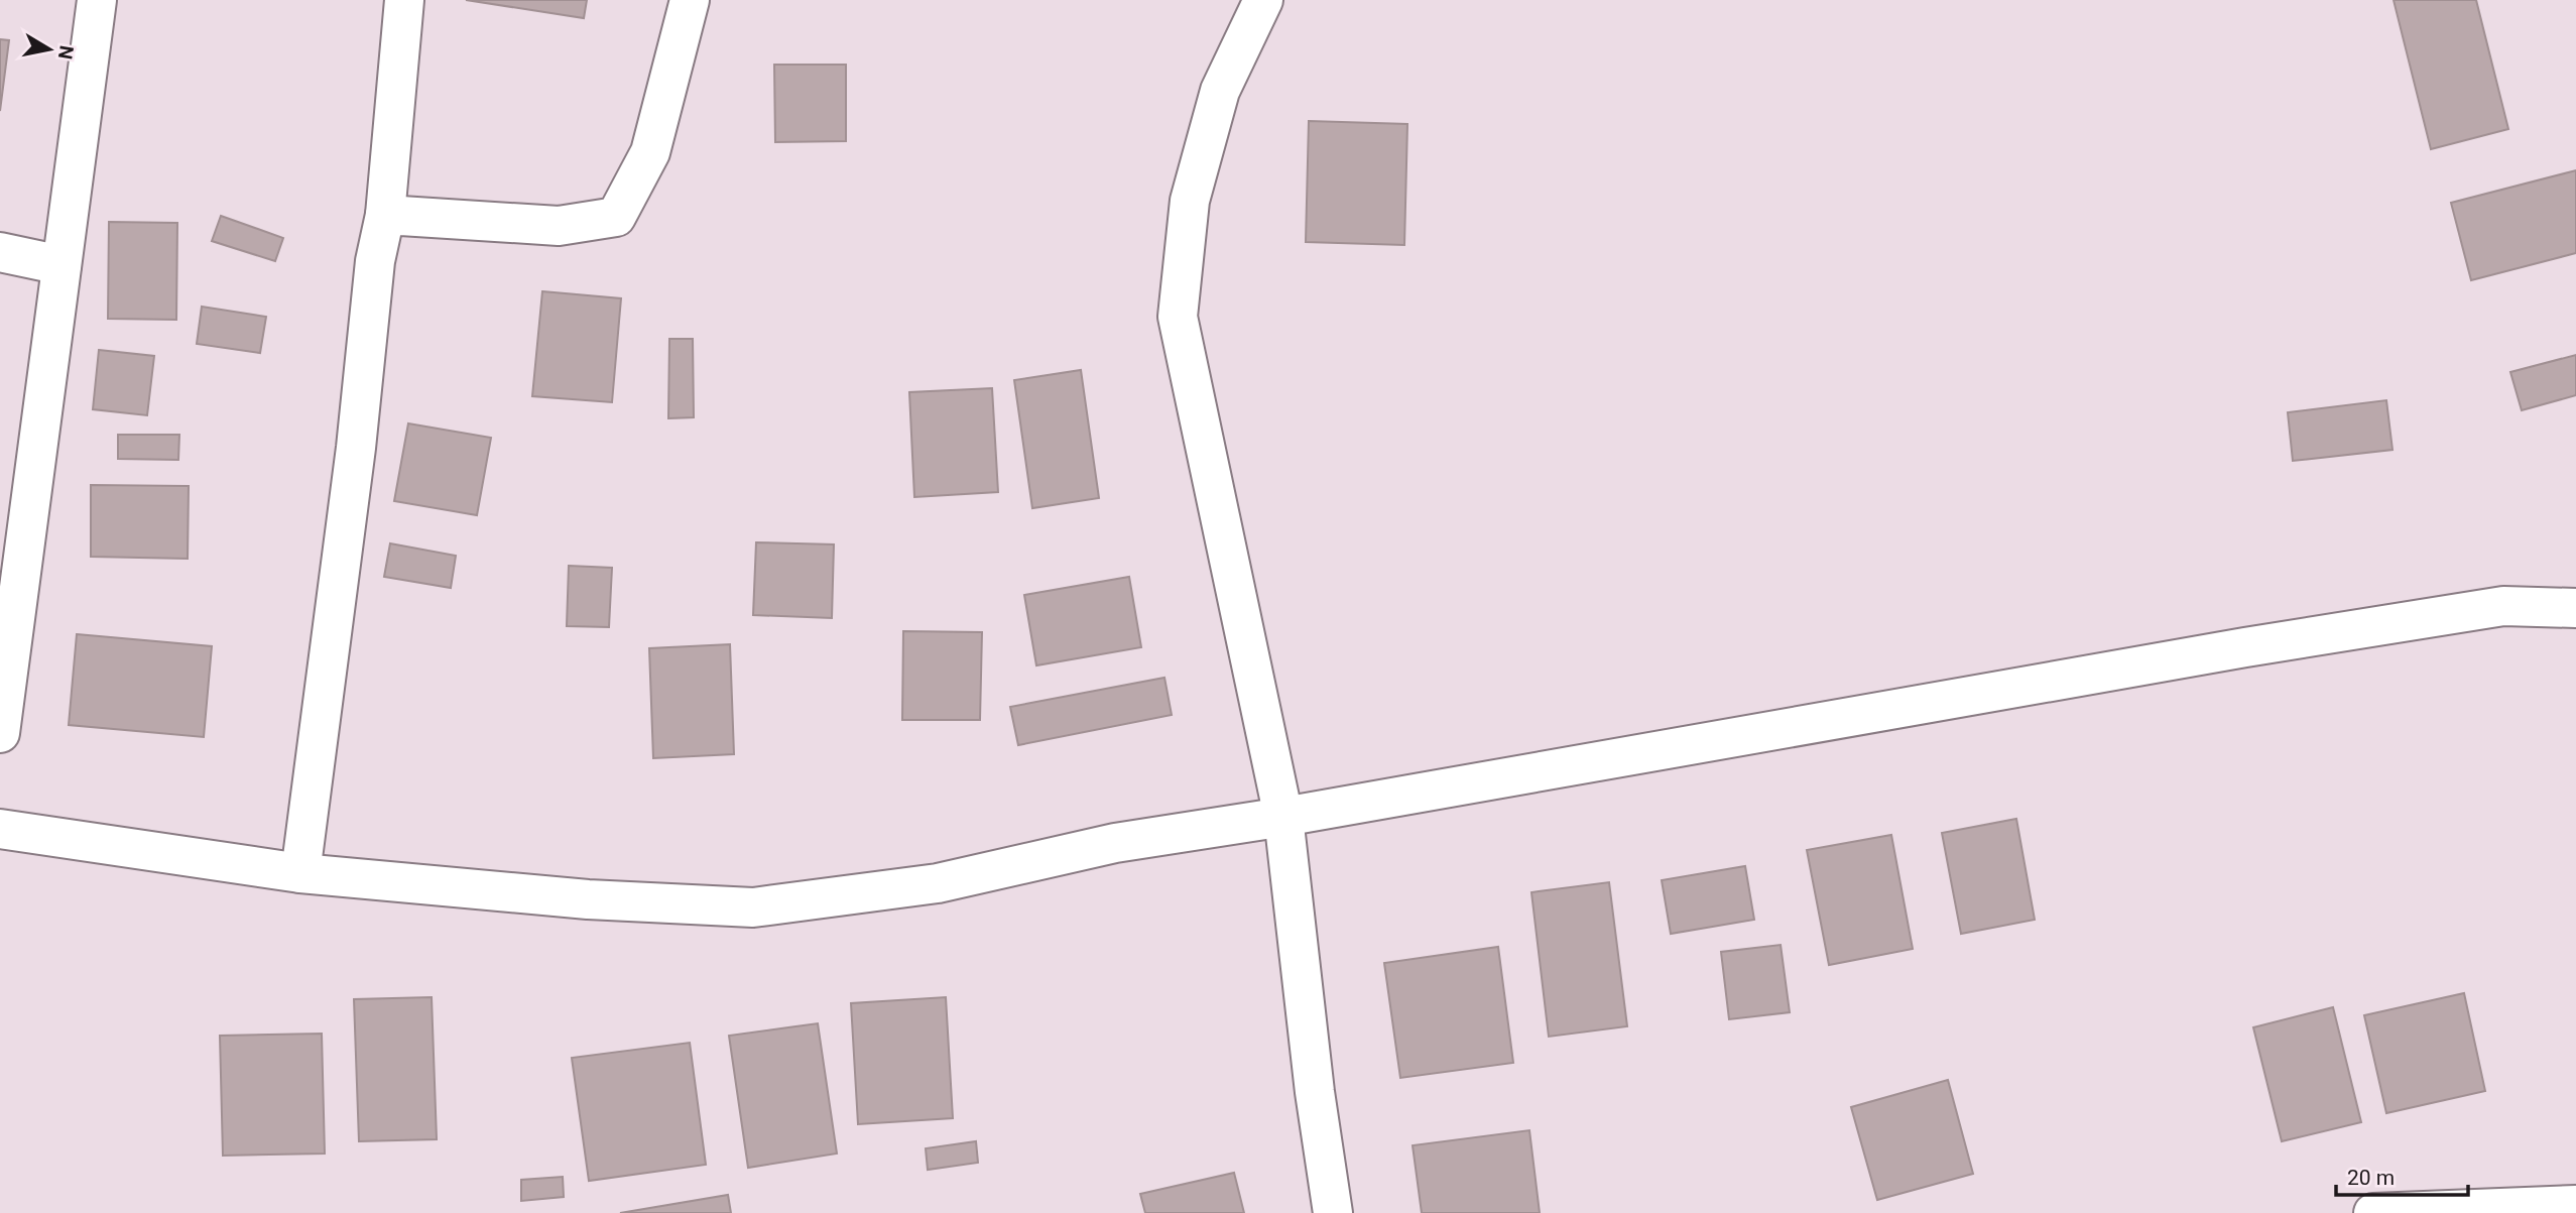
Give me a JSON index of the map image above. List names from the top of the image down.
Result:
{
  "scale_bar": "20 m",
  "north": "right"
}
